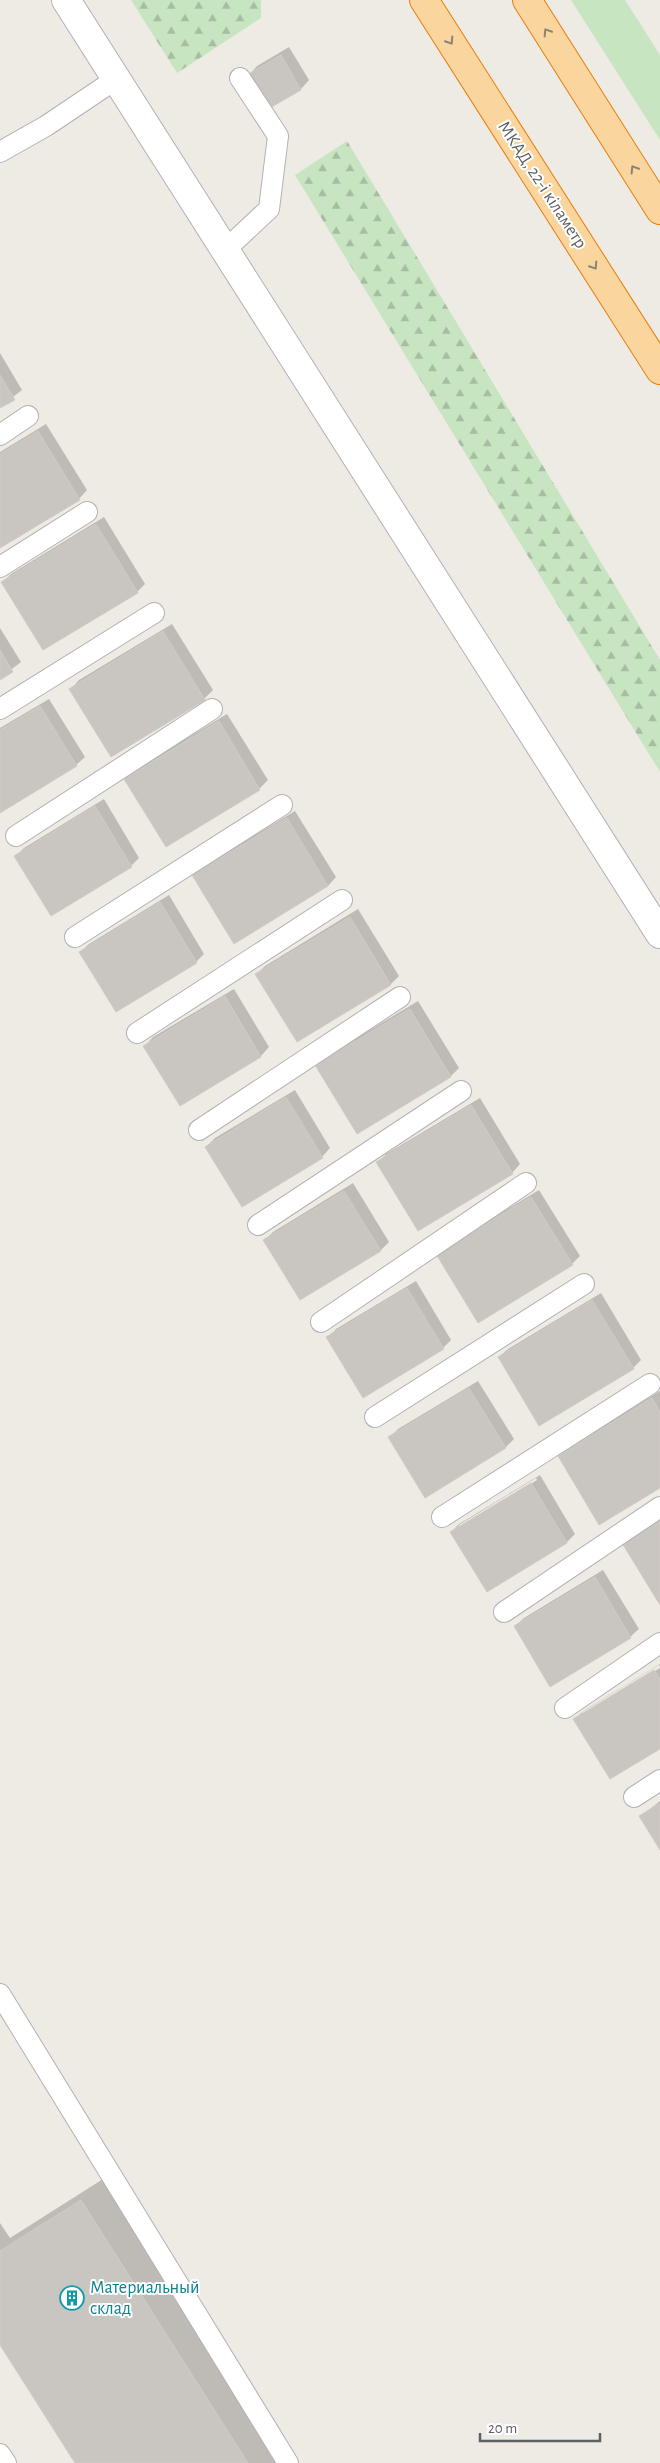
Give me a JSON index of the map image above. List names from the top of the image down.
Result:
{
  "streets": {
    "highway": ["МКАД, 22-і кіламетр"]
  },
  "places": {
    "building": ["Материальный склад"]
  },
  "scale_bar": "20 m"
}
